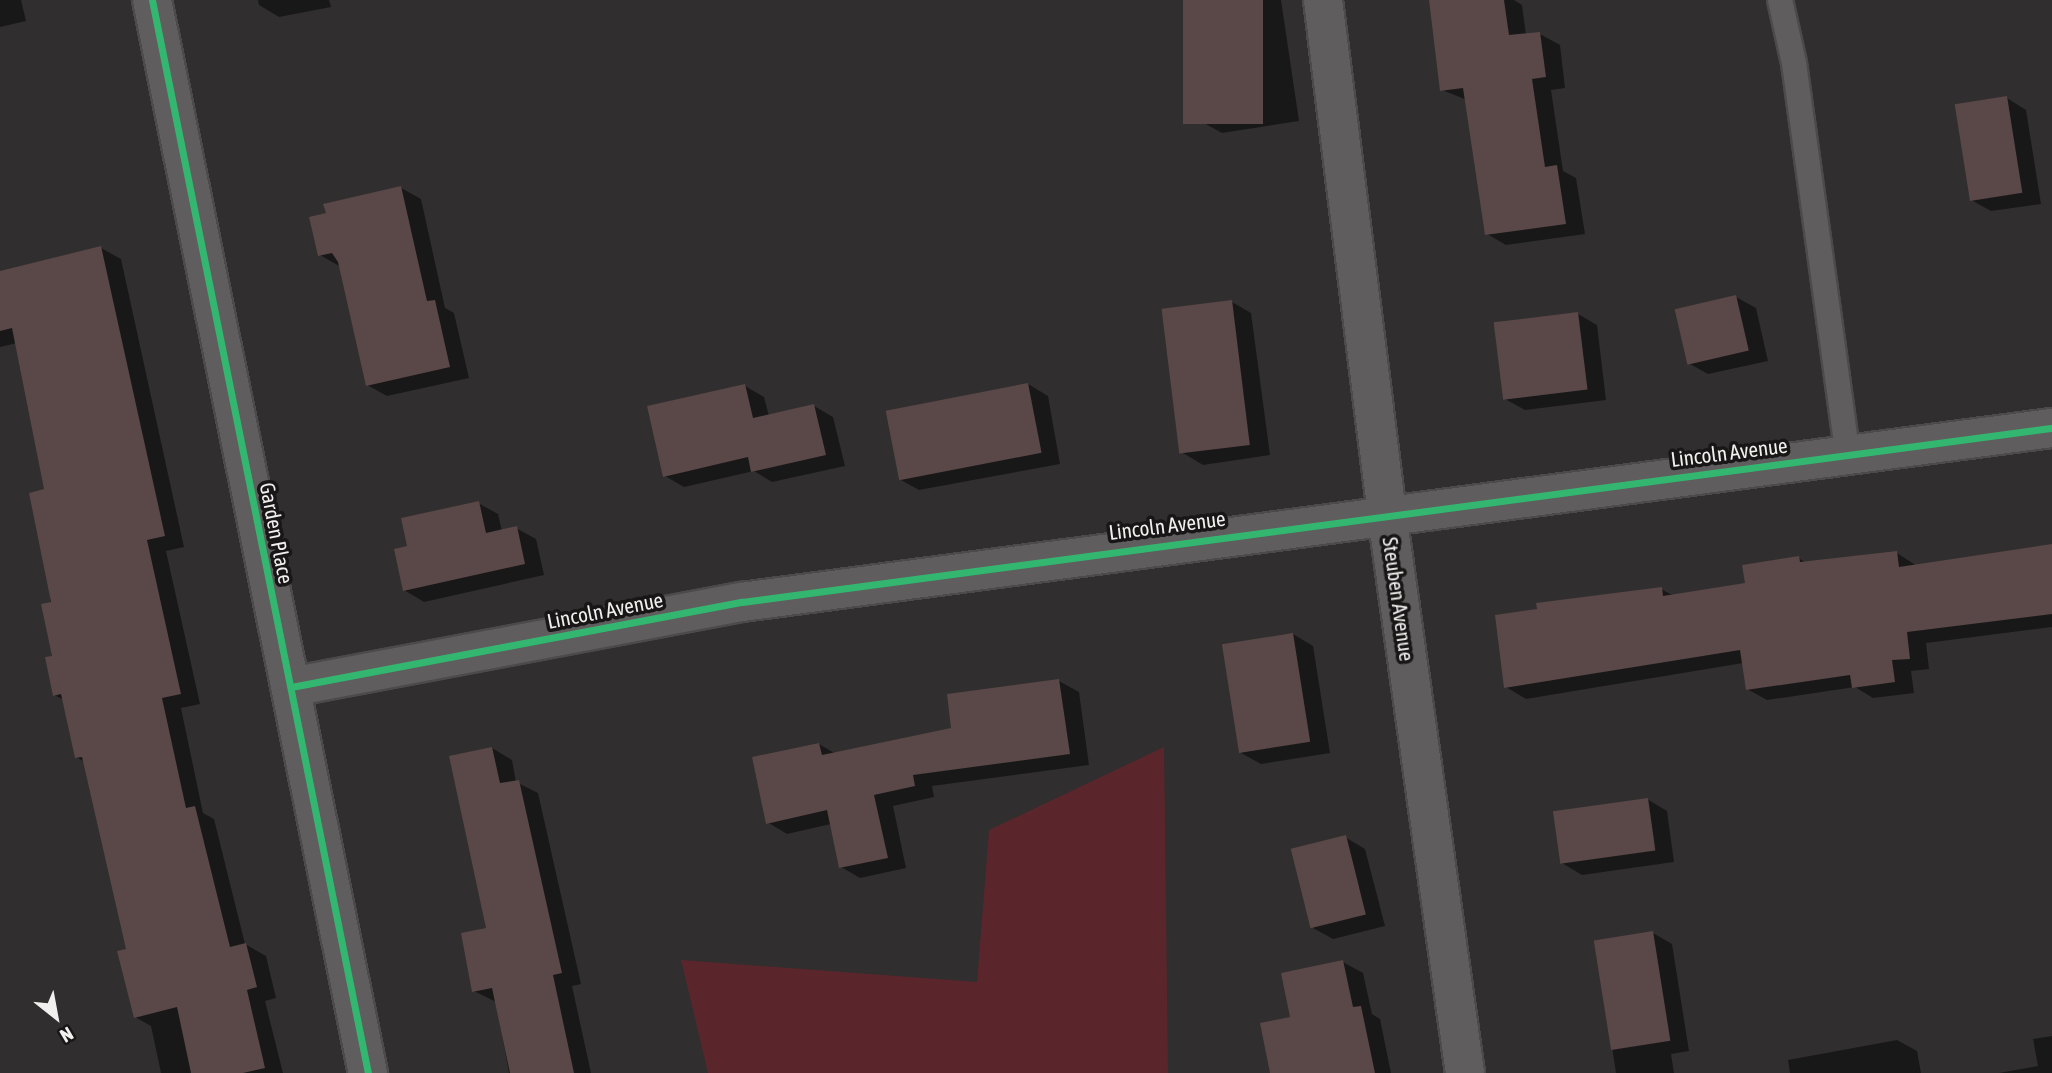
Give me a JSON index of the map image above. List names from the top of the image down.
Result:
{
  "streets": {
    "street": ["Lincoln Avenue", "Garden Place", "Steuben Avenue"]
  },
  "crossings": [
    ["Lincoln Avenue", "Garden Place"],
    ["Lincoln Avenue", "Steuben Avenue"]
  ],
  "north": "bottom right"
}
